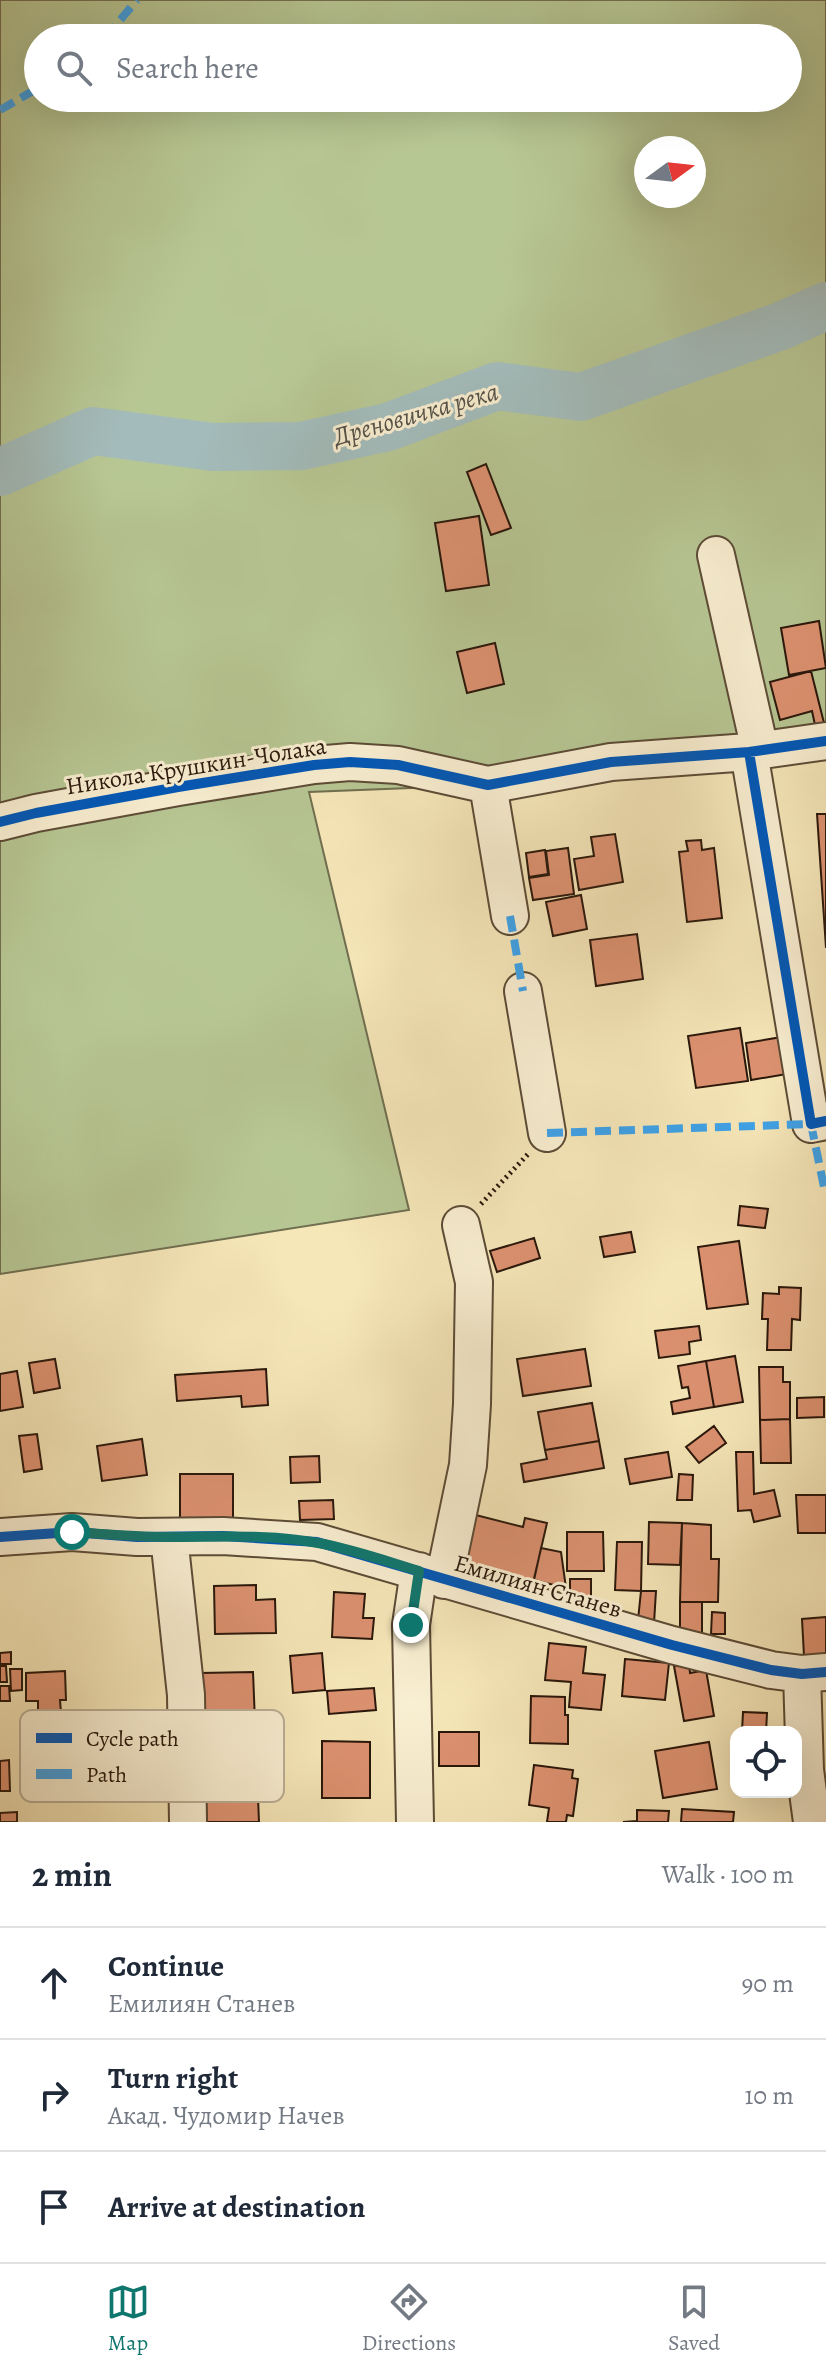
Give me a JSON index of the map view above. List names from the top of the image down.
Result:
{
  "streets": {
    "street": ["Никола Крушкин-Чолака", "Емилиян Станев"]
  },
  "water": ["Дреновичка река"],
  "legend": ["Cycle path", "Path"],
  "north": "right",
  "page": {
    "search": "Search here",
    "heading": ["2 min", "Walk · 100 m"],
    "list": [
      ["Continue", "Емилиян Станев", "90 m"],
      ["Turn right", "Акад. Чудомир Начев", "10 m"],
      "Arrive at destination"
    ],
    "nav": ["Map", "Directions", "Saved"]
  }
}
